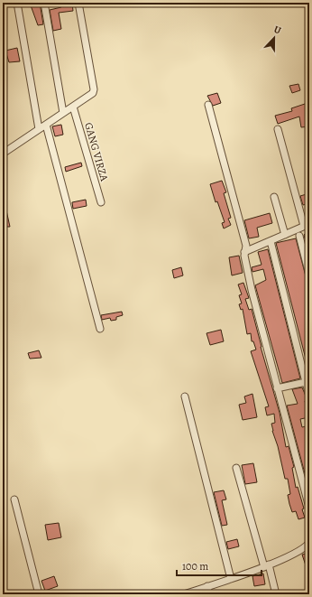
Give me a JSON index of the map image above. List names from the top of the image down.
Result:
{
  "streets": {
    "street": ["GANG VIRZA"]
  },
  "scale_bar": "100 m",
  "north": "top"
}
